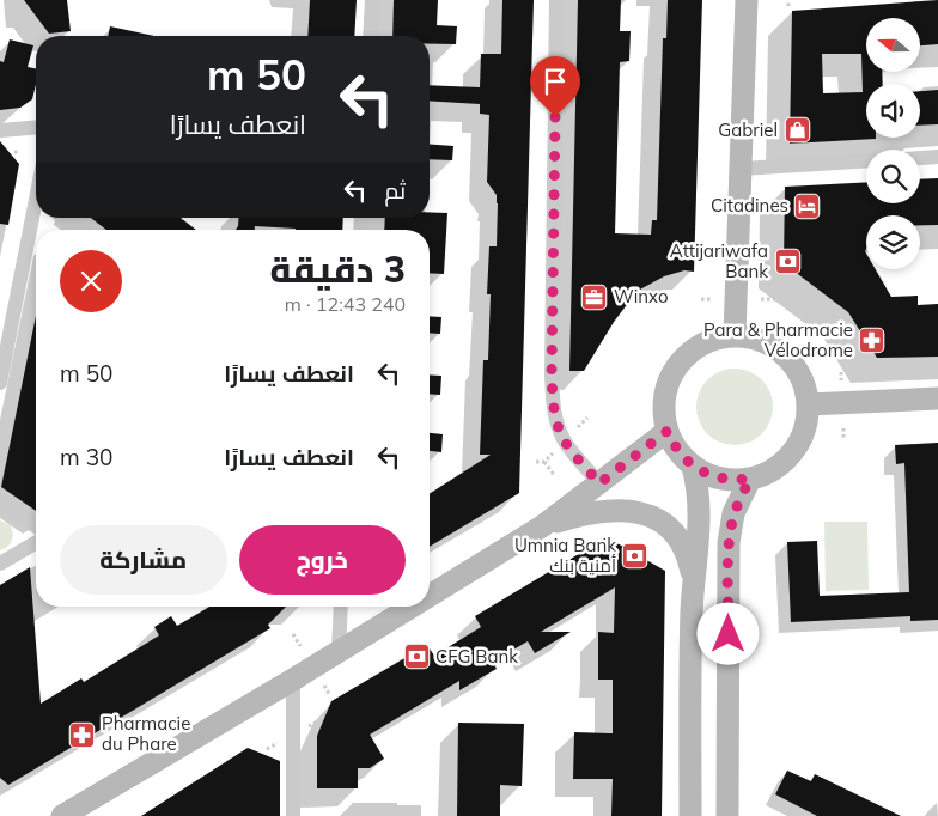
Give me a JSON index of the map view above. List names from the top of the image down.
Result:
{
  "places": {
    "shop": ["Gabriel"],
    "hotel": ["Citadines"],
    "bank": ["Attijariwafa Bank", "Umnia Bank أمنية بنك", "CFG Bank"],
    "office": ["Winxo"],
    "pharmacy": ["Para & Pharmacie Vélodrome", "Pharmacie du Phare"]
  },
  "north": "left",
  "page": {
    "turn": ["50 m", "انعطف يسارًا"],
    "then": "ثم",
    "heading": ["3 دقيقة", "240 m · 12:43"],
    "list": [
      {
        "name": "انعطف يسارًا",
        "value": "50 m"
      },
      {
        "name": "انعطف يسارًا",
        "value": "30 m"
      }
    ],
    "buttons": ["خروج", "مشاركة"]
  }
}
